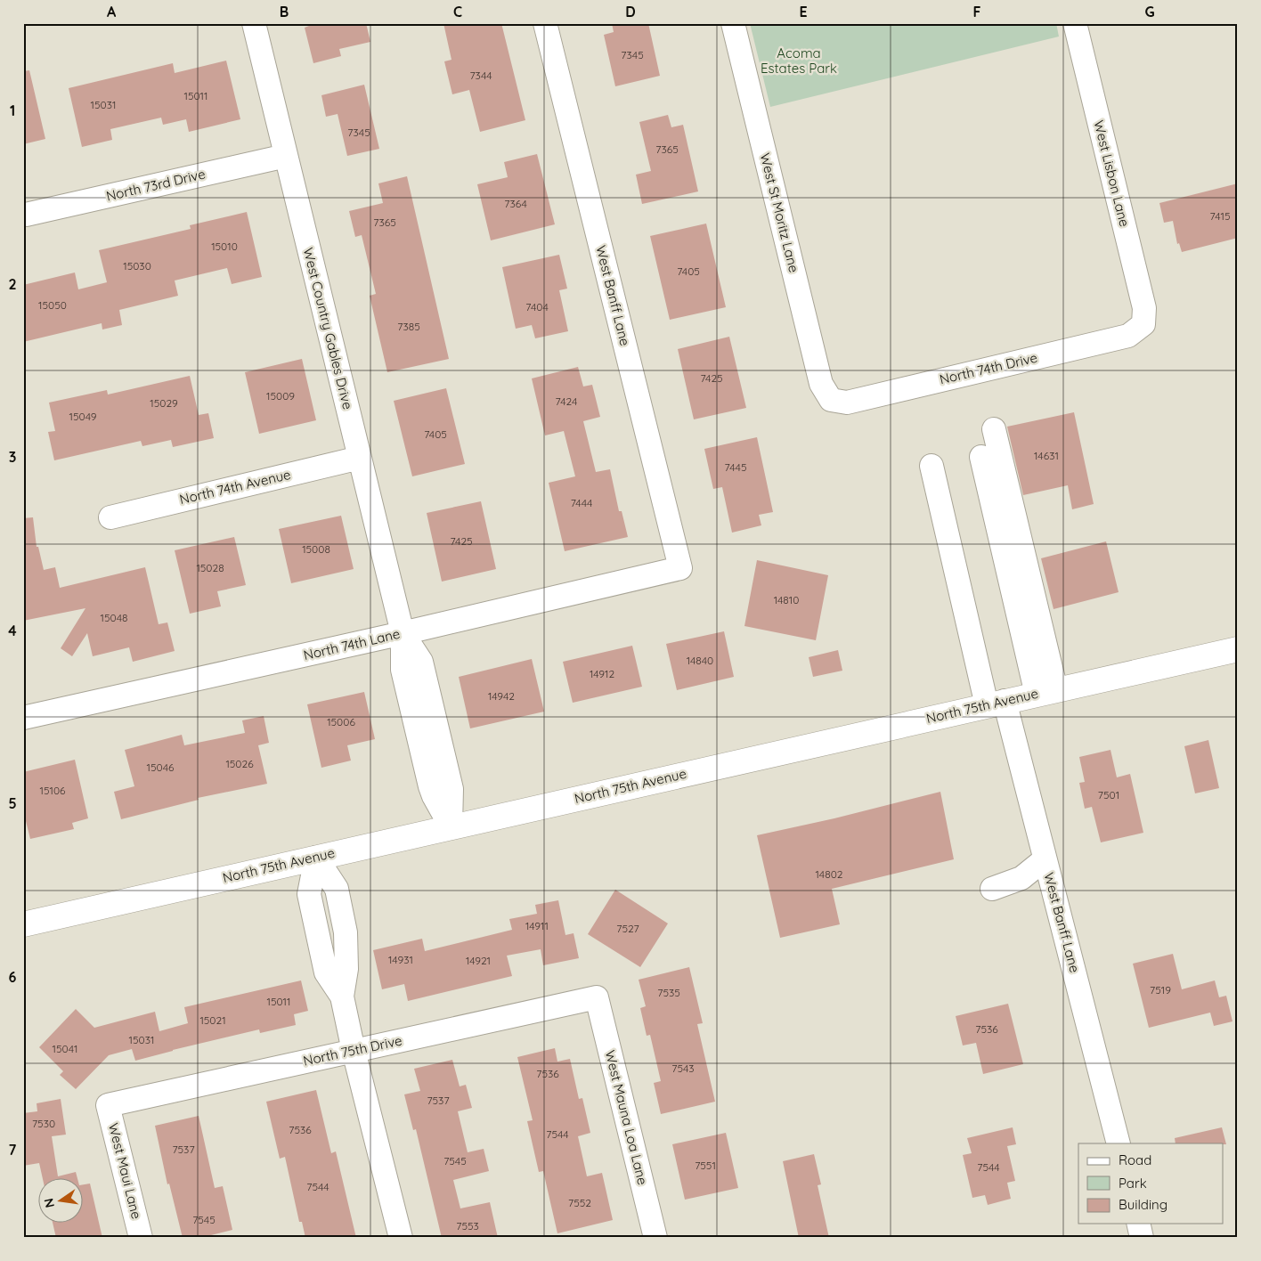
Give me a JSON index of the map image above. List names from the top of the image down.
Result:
{
  "streets": {
    "main road": ["North 75th Avenue"],
    "street": [
      "West Lisbon Lane",
      "North 73rd Drive",
      "West St Moritz Lane",
      "West Banff Lane",
      "West Country Gables Drive",
      "North 74th Drive",
      "North 74th Avenue",
      "North 74th Lane",
      "North 75th Drive",
      "West Mauna Loa Lane",
      "West Maui Lane"
    ]
  },
  "crossings": [
    ["West Lisbon Lane", "North 74th Drive"],
    ["North 73rd Drive", "West Country Gables Drive"],
    ["West St Moritz Lane", "North 74th Drive"],
    ["West Banff Lane", "North 74th Lane"],
    ["West Banff Lane", "North 75th Avenue"],
    ["West Country Gables Drive", "North 74th Avenue"],
    ["West Country Gables Drive", "North 74th Lane"],
    ["West Country Gables Drive", "North 75th Avenue"],
    ["North 75th Drive", "West Mauna Loa Lane"],
    ["North 75th Drive", "West Maui Lane"]
  ],
  "parks": ["Acoma Estates Park"],
  "house_numbers": [
    "7345",
    "7344",
    "15011",
    "15031",
    "7345",
    "7365",
    "7364",
    "7415",
    "7365",
    "15010",
    "15030",
    "7405",
    "15050",
    "7404",
    "7385",
    "7425",
    "15009",
    "7424",
    "15029",
    "15049",
    "7405",
    "14631",
    "7445",
    "7444",
    "7425",
    "15008",
    "15028",
    "14810",
    "15048",
    "14840",
    "14912",
    "14942",
    "15006",
    "15026",
    "15046",
    "15106",
    "7501",
    "14802",
    "14911",
    "7527",
    "14931",
    "14921",
    "7519",
    "7535",
    "15011",
    "15021",
    "7536",
    "15031",
    "15041",
    "7543",
    "7536",
    "7537",
    "7530",
    "7536",
    "7544",
    "7537",
    "7545",
    "7551",
    "7544",
    "7544",
    "7552",
    "7545",
    "7553"
  ],
  "legend": ["Road", "Park", "Building"],
  "north": "left",
  "grid": {
    "columns": [
      "A",
      "B",
      "C",
      "D",
      "E",
      "F",
      "G"
    ],
    "rows": [
      "1",
      "2",
      "3",
      "4",
      "5",
      "6",
      "7"
    ]
  }
}
